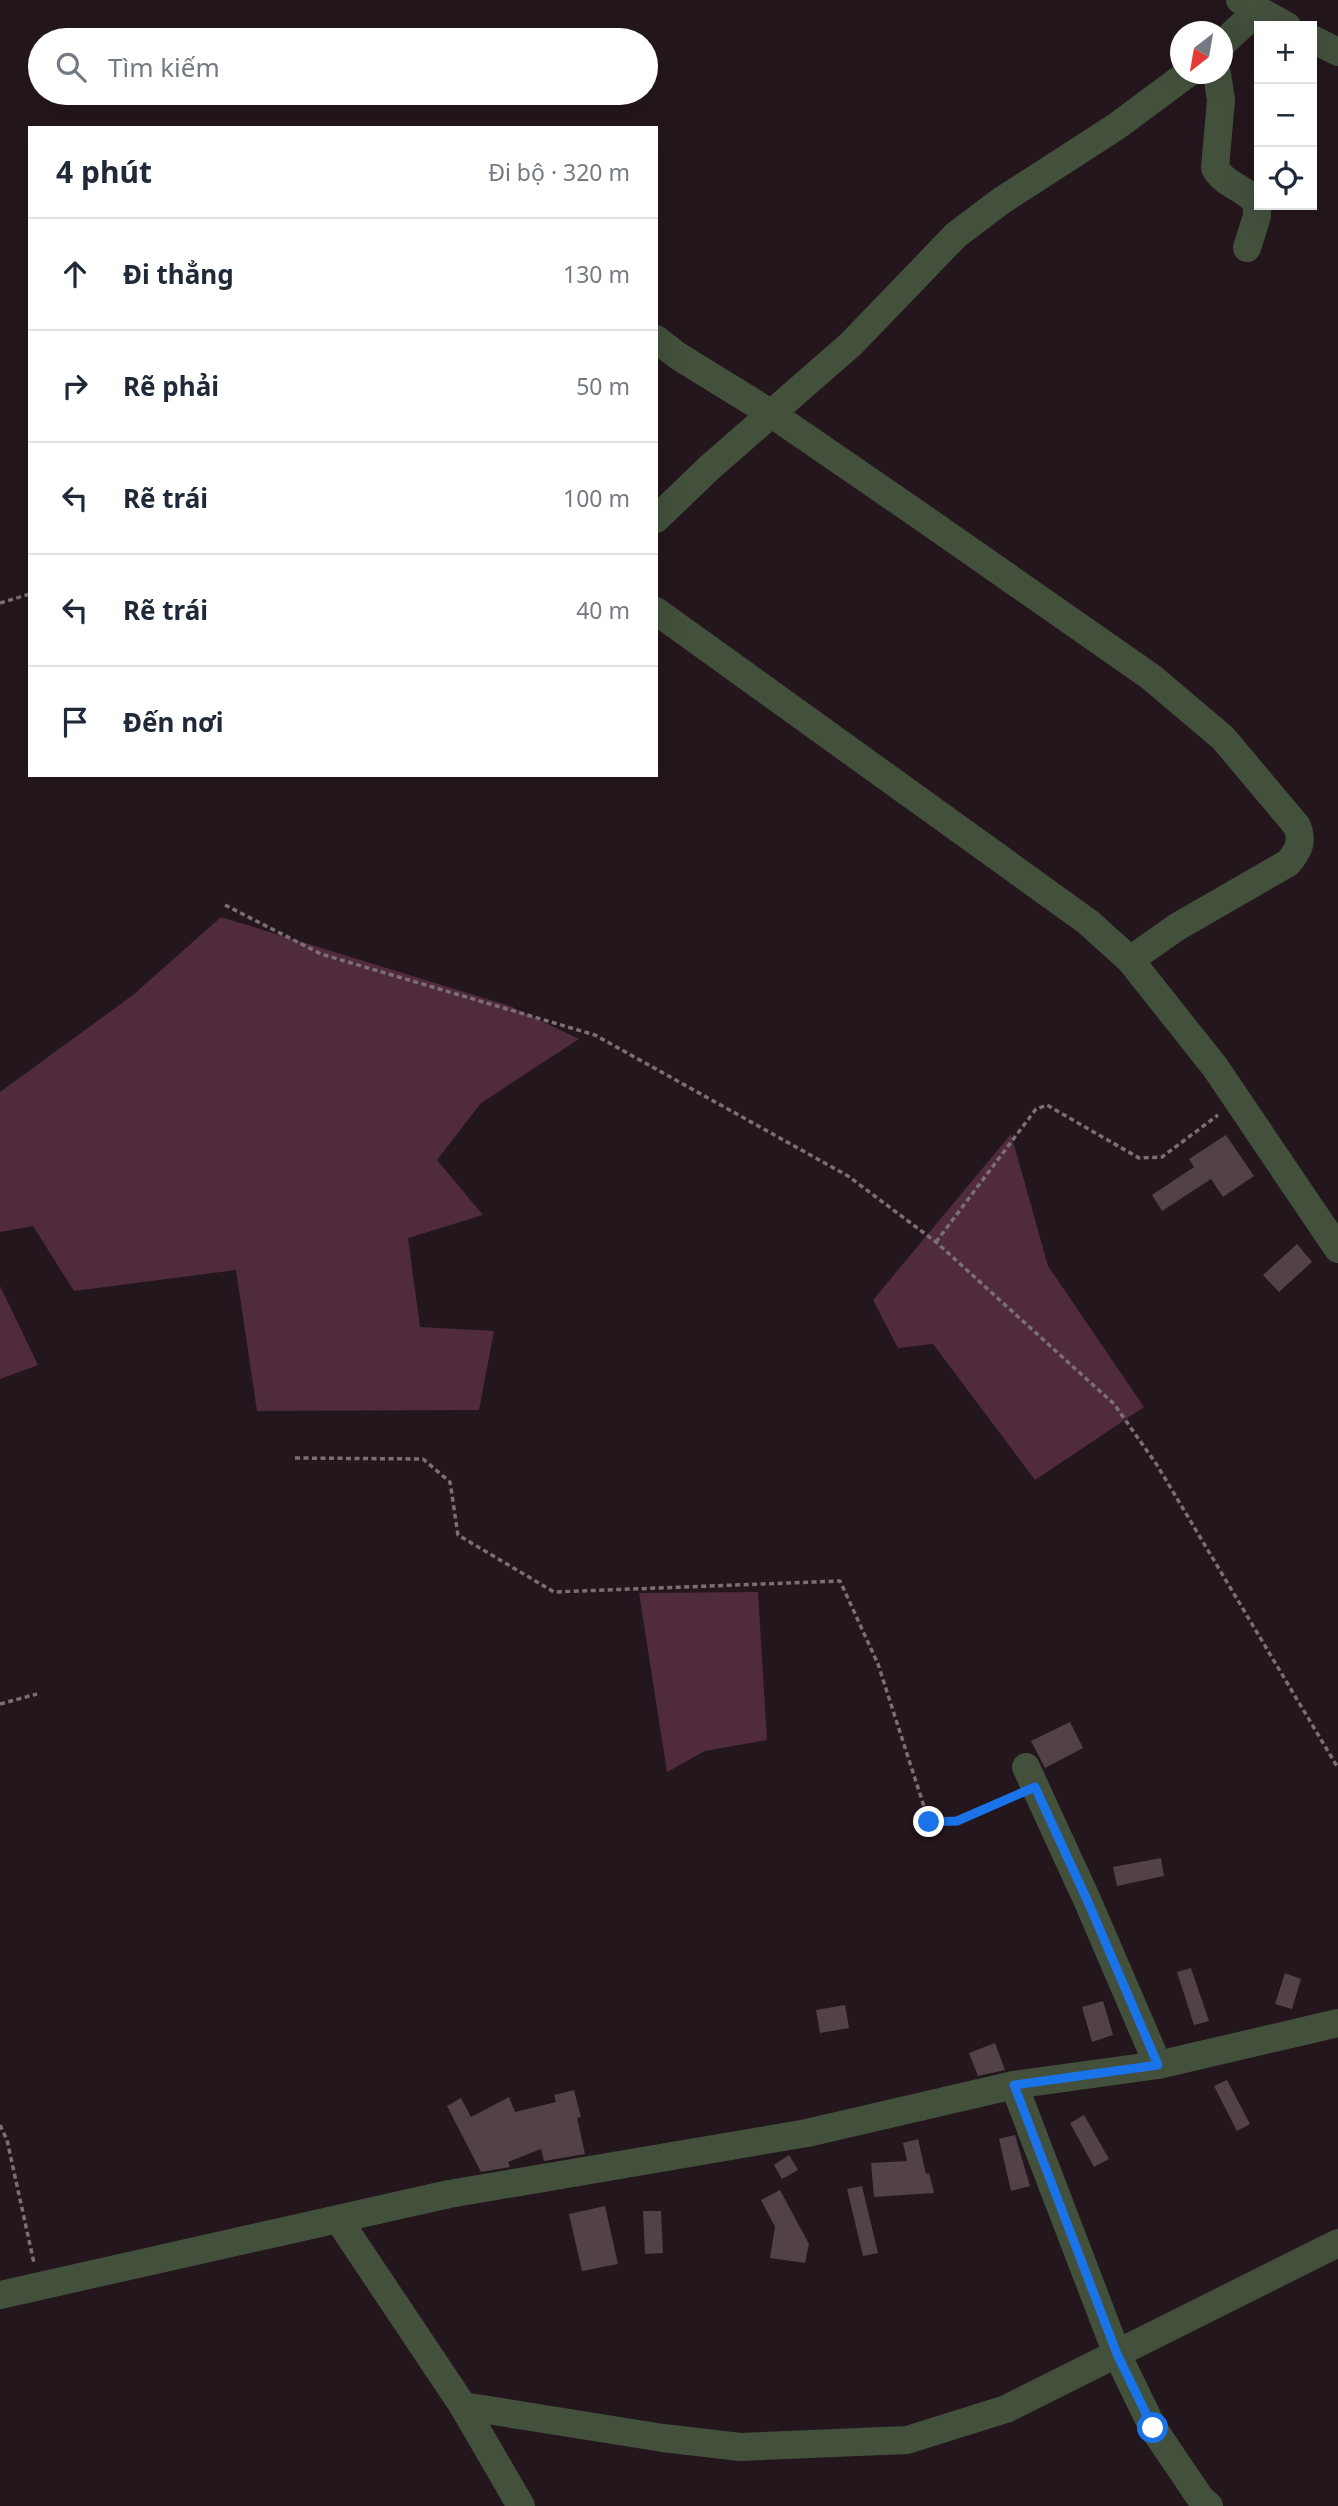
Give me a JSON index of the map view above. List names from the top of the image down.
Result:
{
  "north": "bottom left",
  "page": {
    "map_buttons": ["+", "−"],
    "search": "Tìm kiếm",
    "heading": ["4 phút", "Đi bộ · 320 m"],
    "list": [
      ["Đi thẳng", "130 m"],
      ["Rẽ phải", "50 m"],
      ["Rẽ trái", "100 m"],
      ["Rẽ trái", "40 m"],
      "Đến nơi"
    ]
  }
}
